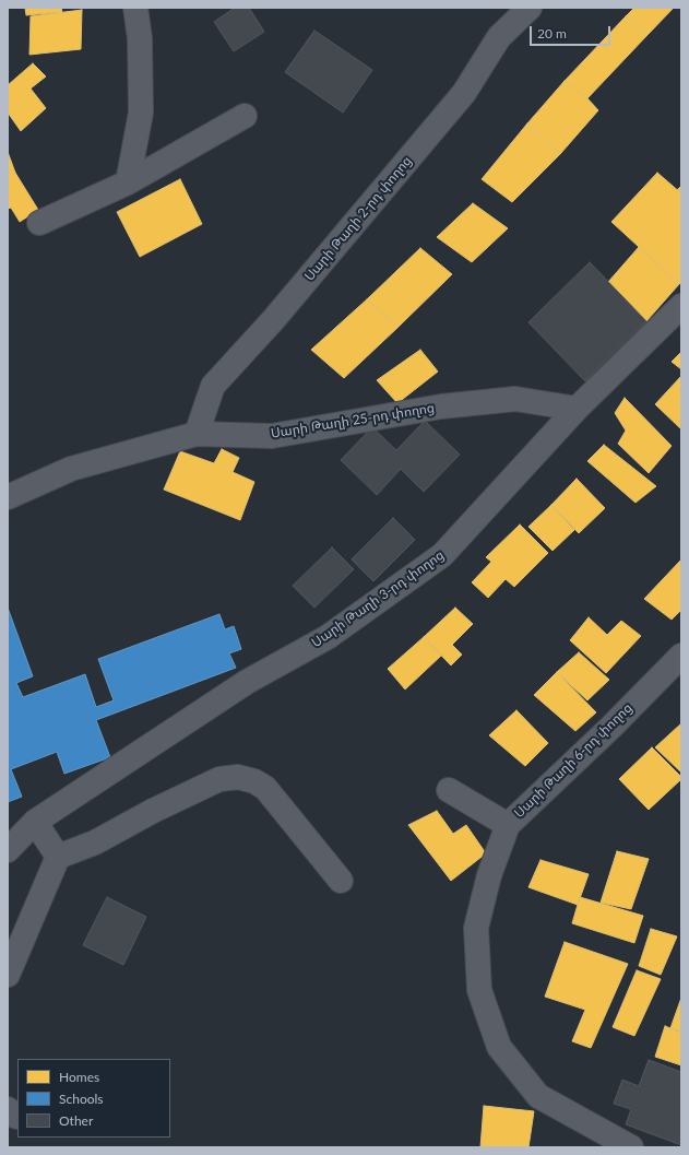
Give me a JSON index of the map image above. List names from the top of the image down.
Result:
{
  "streets": {
    "street": [
      "Սարի Թաղի 2-րդ փողոց",
      "Սարի Թաղի 25-րդ փողոց",
      "Սարի Թաղի 3-րդ փողոց",
      "Սարի Թաղի 6-րդ փողոց"
    ]
  },
  "crossings": [
    ["Սարի Թաղի 2-րդ փողոց", "Սարի Թաղի 25-րդ փողոց"],
    ["Սարի Թաղի 25-րդ փողոց", "Սարի Թաղի 3-րդ փողոց"]
  ],
  "legend": ["Homes", "Schools", "Other"],
  "scale_bar": "20 m"
}
